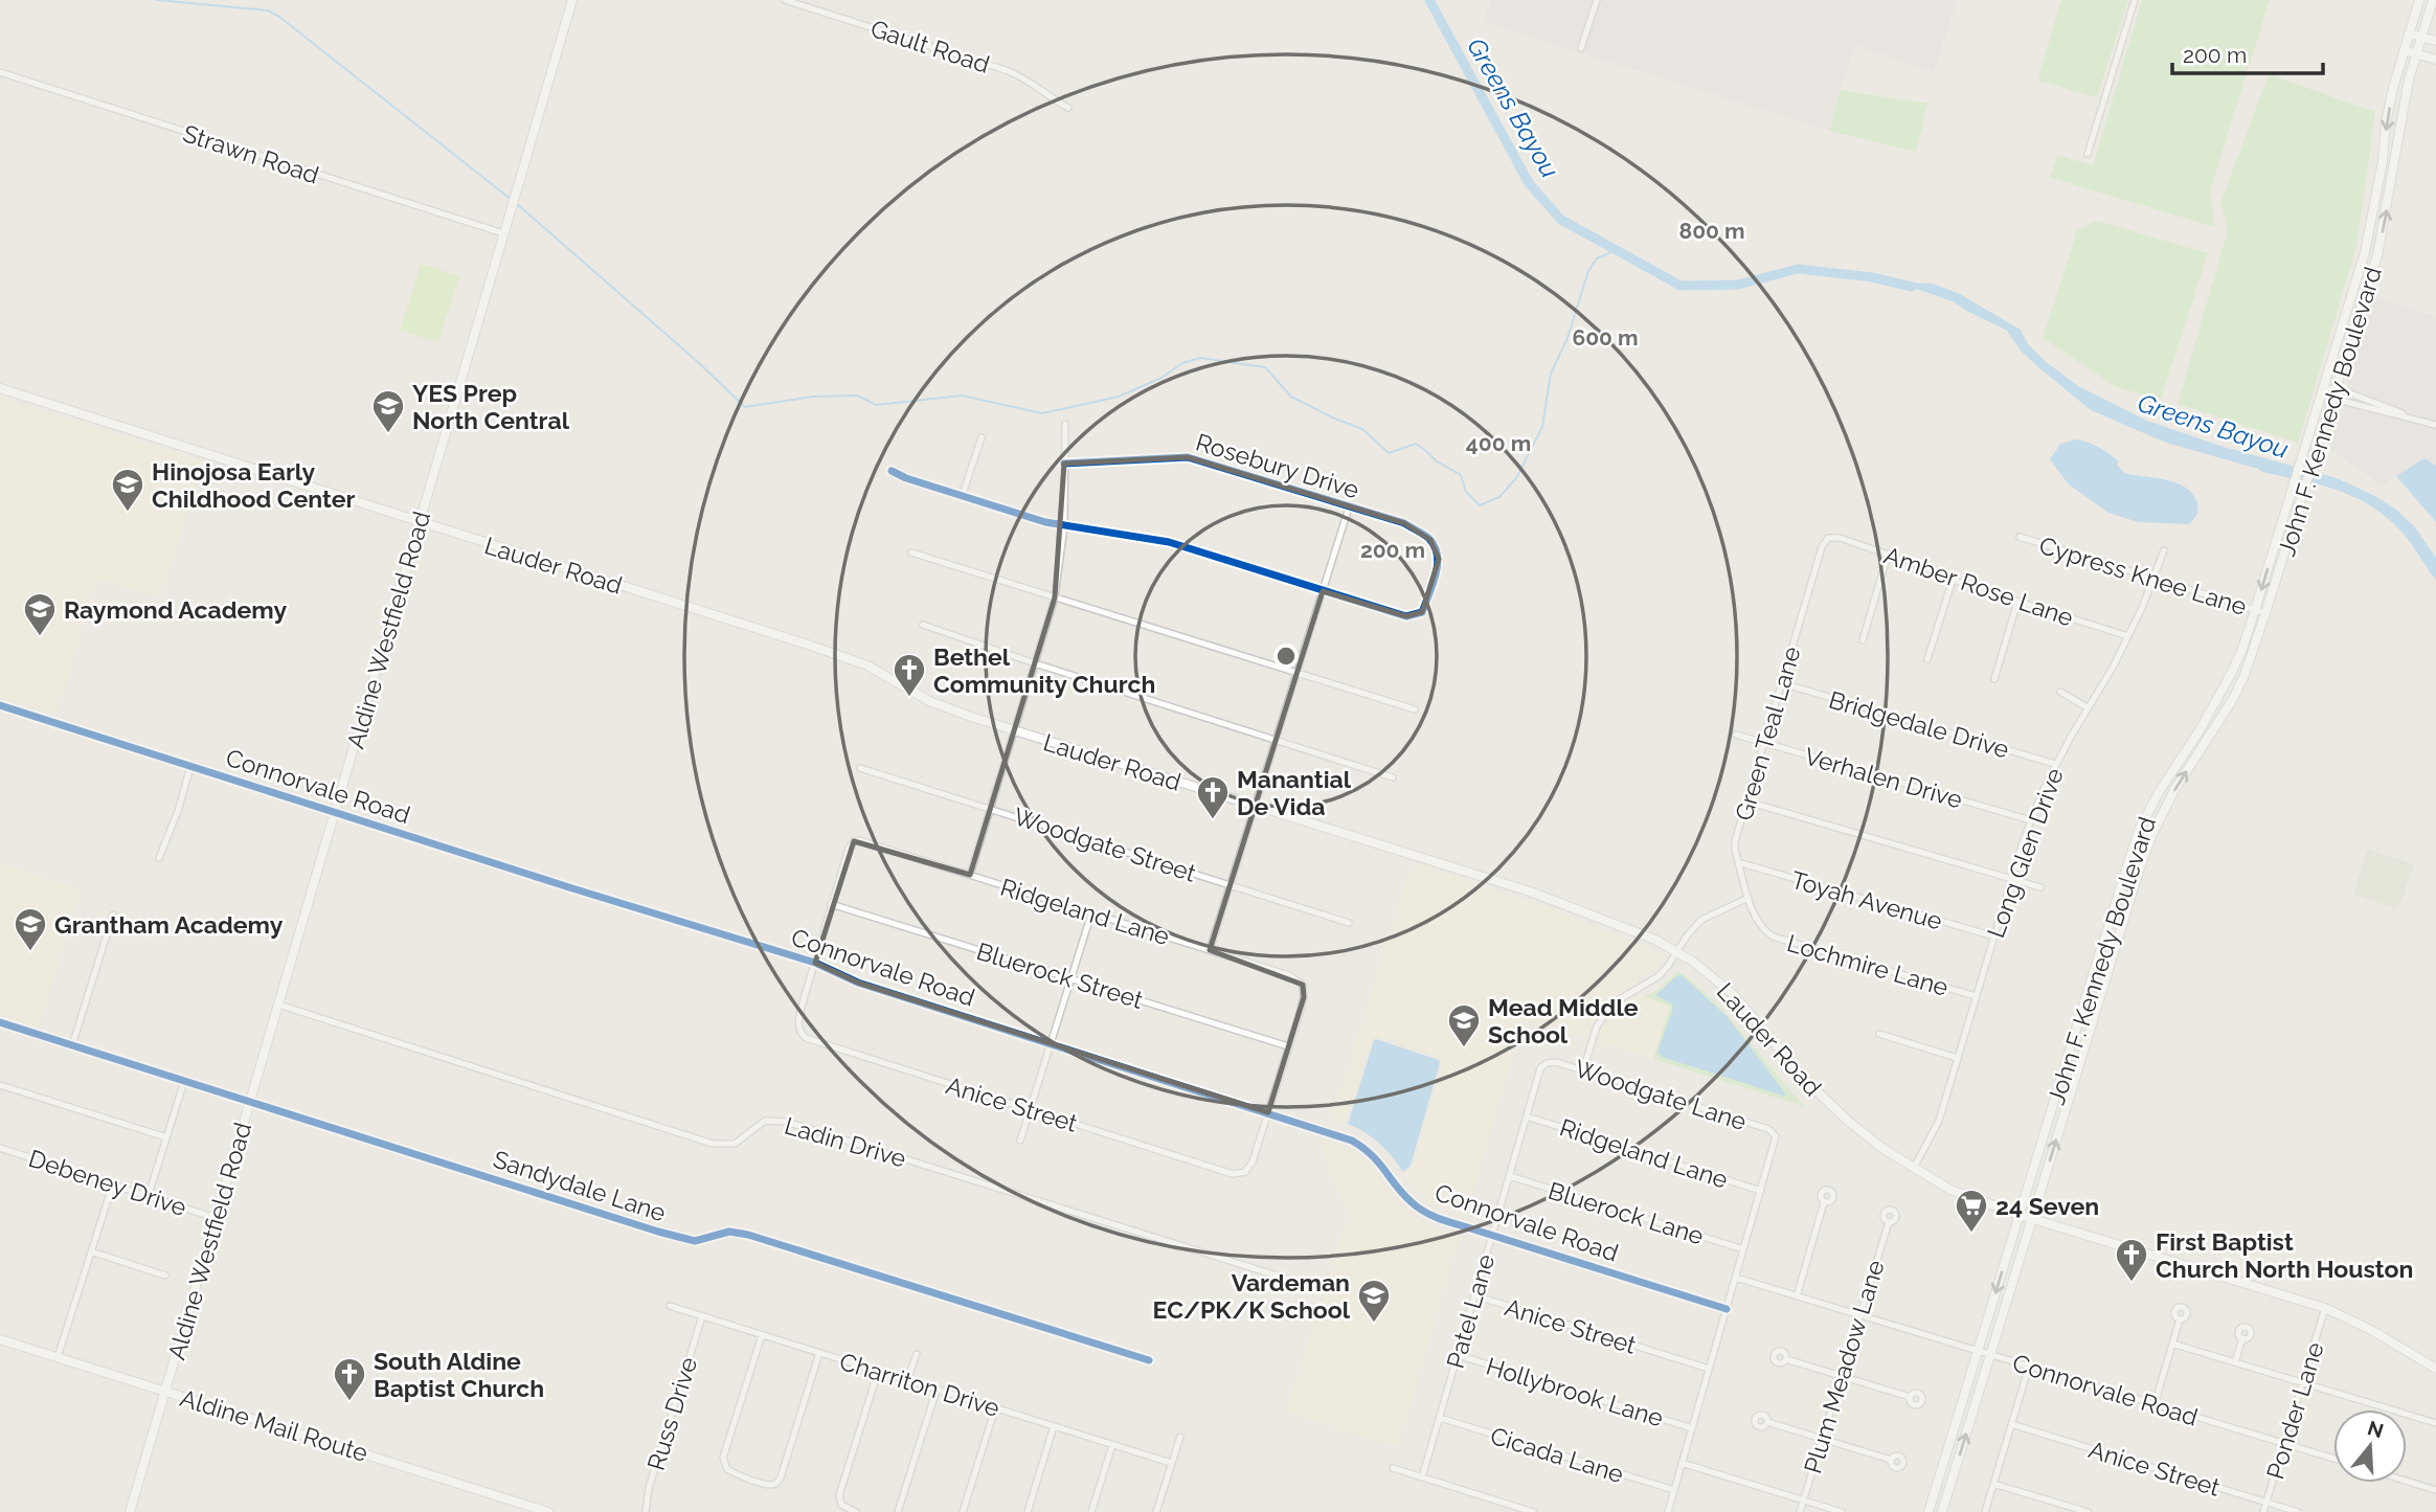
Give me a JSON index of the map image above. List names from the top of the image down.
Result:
{
  "streets": {
    "main road": [
      "John F. Kennedy Boulevard",
      "Lauder Road",
      "Aldine Westfield Road",
      "Aldine Mail Route"
    ],
    "street": [
      "Gault Road",
      "Strawn Road",
      "Rosebury Drive",
      "Cypress Knee Lane",
      "Amber Rose Lane",
      "Bridgedale Drive",
      "Green Teal Lane",
      "Verhalen Drive",
      "Connorvale Road",
      "Woodgate Street",
      "Long Glen Drive",
      "Toyah Avenue",
      "Ridgeland Lane",
      "Lochmire Lane",
      "Bluerock Street",
      "Woodgate Lane",
      "Anice Street",
      "Ladin Drive",
      "Debeney Drive",
      "Sandydale Lane",
      "Bluerock Lane",
      "Patel Lane",
      "Plum Meadow Lane",
      "Charriton Drive",
      "Hollybrook Lane",
      "Ponder Lane",
      "Russ Drive",
      "Cicada Lane"
    ]
  },
  "crossings": [
    ["Strawn Road", "Aldine Westfield Road"],
    ["John F. Kennedy Boulevard", "Lauder Road"],
    ["John F. Kennedy Boulevard", "Cypress Knee Lane"],
    ["John F. Kennedy Boulevard", "Connorvale Road"],
    ["Lauder Road", "Aldine Westfield Road"],
    ["Lauder Road", "Long Glen Drive"],
    ["Lauder Road", "Ponder Lane"],
    ["Cypress Knee Lane", "Long Glen Drive"],
    ["Amber Rose Lane", "Green Teal Lane"],
    ["Amber Rose Lane", "Long Glen Drive"],
    ["Aldine Westfield Road", "Connorvale Road"],
    ["Aldine Westfield Road", "Ladin Drive"],
    ["Aldine Westfield Road", "Debeney Drive"],
    ["Aldine Westfield Road", "Sandydale Lane"],
    ["Aldine Westfield Road", "Aldine Mail Route"],
    ["Bridgedale Drive", "Green Teal Lane"],
    ["Bridgedale Drive", "Long Glen Drive"],
    ["Green Teal Lane", "Verhalen Drive"],
    ["Green Teal Lane", "Toyah Avenue"],
    ["Green Teal Lane", "Lochmire Lane"],
    ["Verhalen Drive", "Long Glen Drive"],
    ["Connorvale Road", "Anice Street"],
    ["Connorvale Road", "Patel Lane"],
    ["Connorvale Road", "Plum Meadow Lane"],
    ["Connorvale Road", "Ponder Lane"],
    ["Long Glen Drive", "Toyah Avenue"],
    ["Long Glen Drive", "Lochmire Lane"],
    ["Ridgeland Lane", "Bluerock Street"],
    ["Ridgeland Lane", "Woodgate Lane"],
    ["Ridgeland Lane", "Patel Lane"],
    ["Woodgate Lane", "Patel Lane"],
    ["Anice Street", "Patel Lane"],
    ["Anice Street", "Ponder Lane"],
    ["Bluerock Lane", "Patel Lane"],
    ["Patel Lane", "Hollybrook Lane"],
    ["Patel Lane", "Cicada Lane"],
    ["Charriton Drive", "Russ Drive"]
  ],
  "water": ["Greens Bayou"],
  "places": {
    "school or university": [
      "YES Prep North Central",
      "Hinojosa Early Childhood Center",
      "Raymond Academy",
      "Grantham Academy",
      "Mead Middle School",
      "Vardeman EC/PK/K School"
    ],
    "church": [
      "Bethel Community Church",
      "Manantial De Vida",
      "First Baptist Church North Houston",
      "South Aldine Baptist Church"
    ],
    "supermarket": ["24 Seven"]
  },
  "scale_bar": "200 m",
  "north": "top",
  "rings": [
    "800 m",
    "600 m",
    "400 m",
    "200 m"
  ]
}
